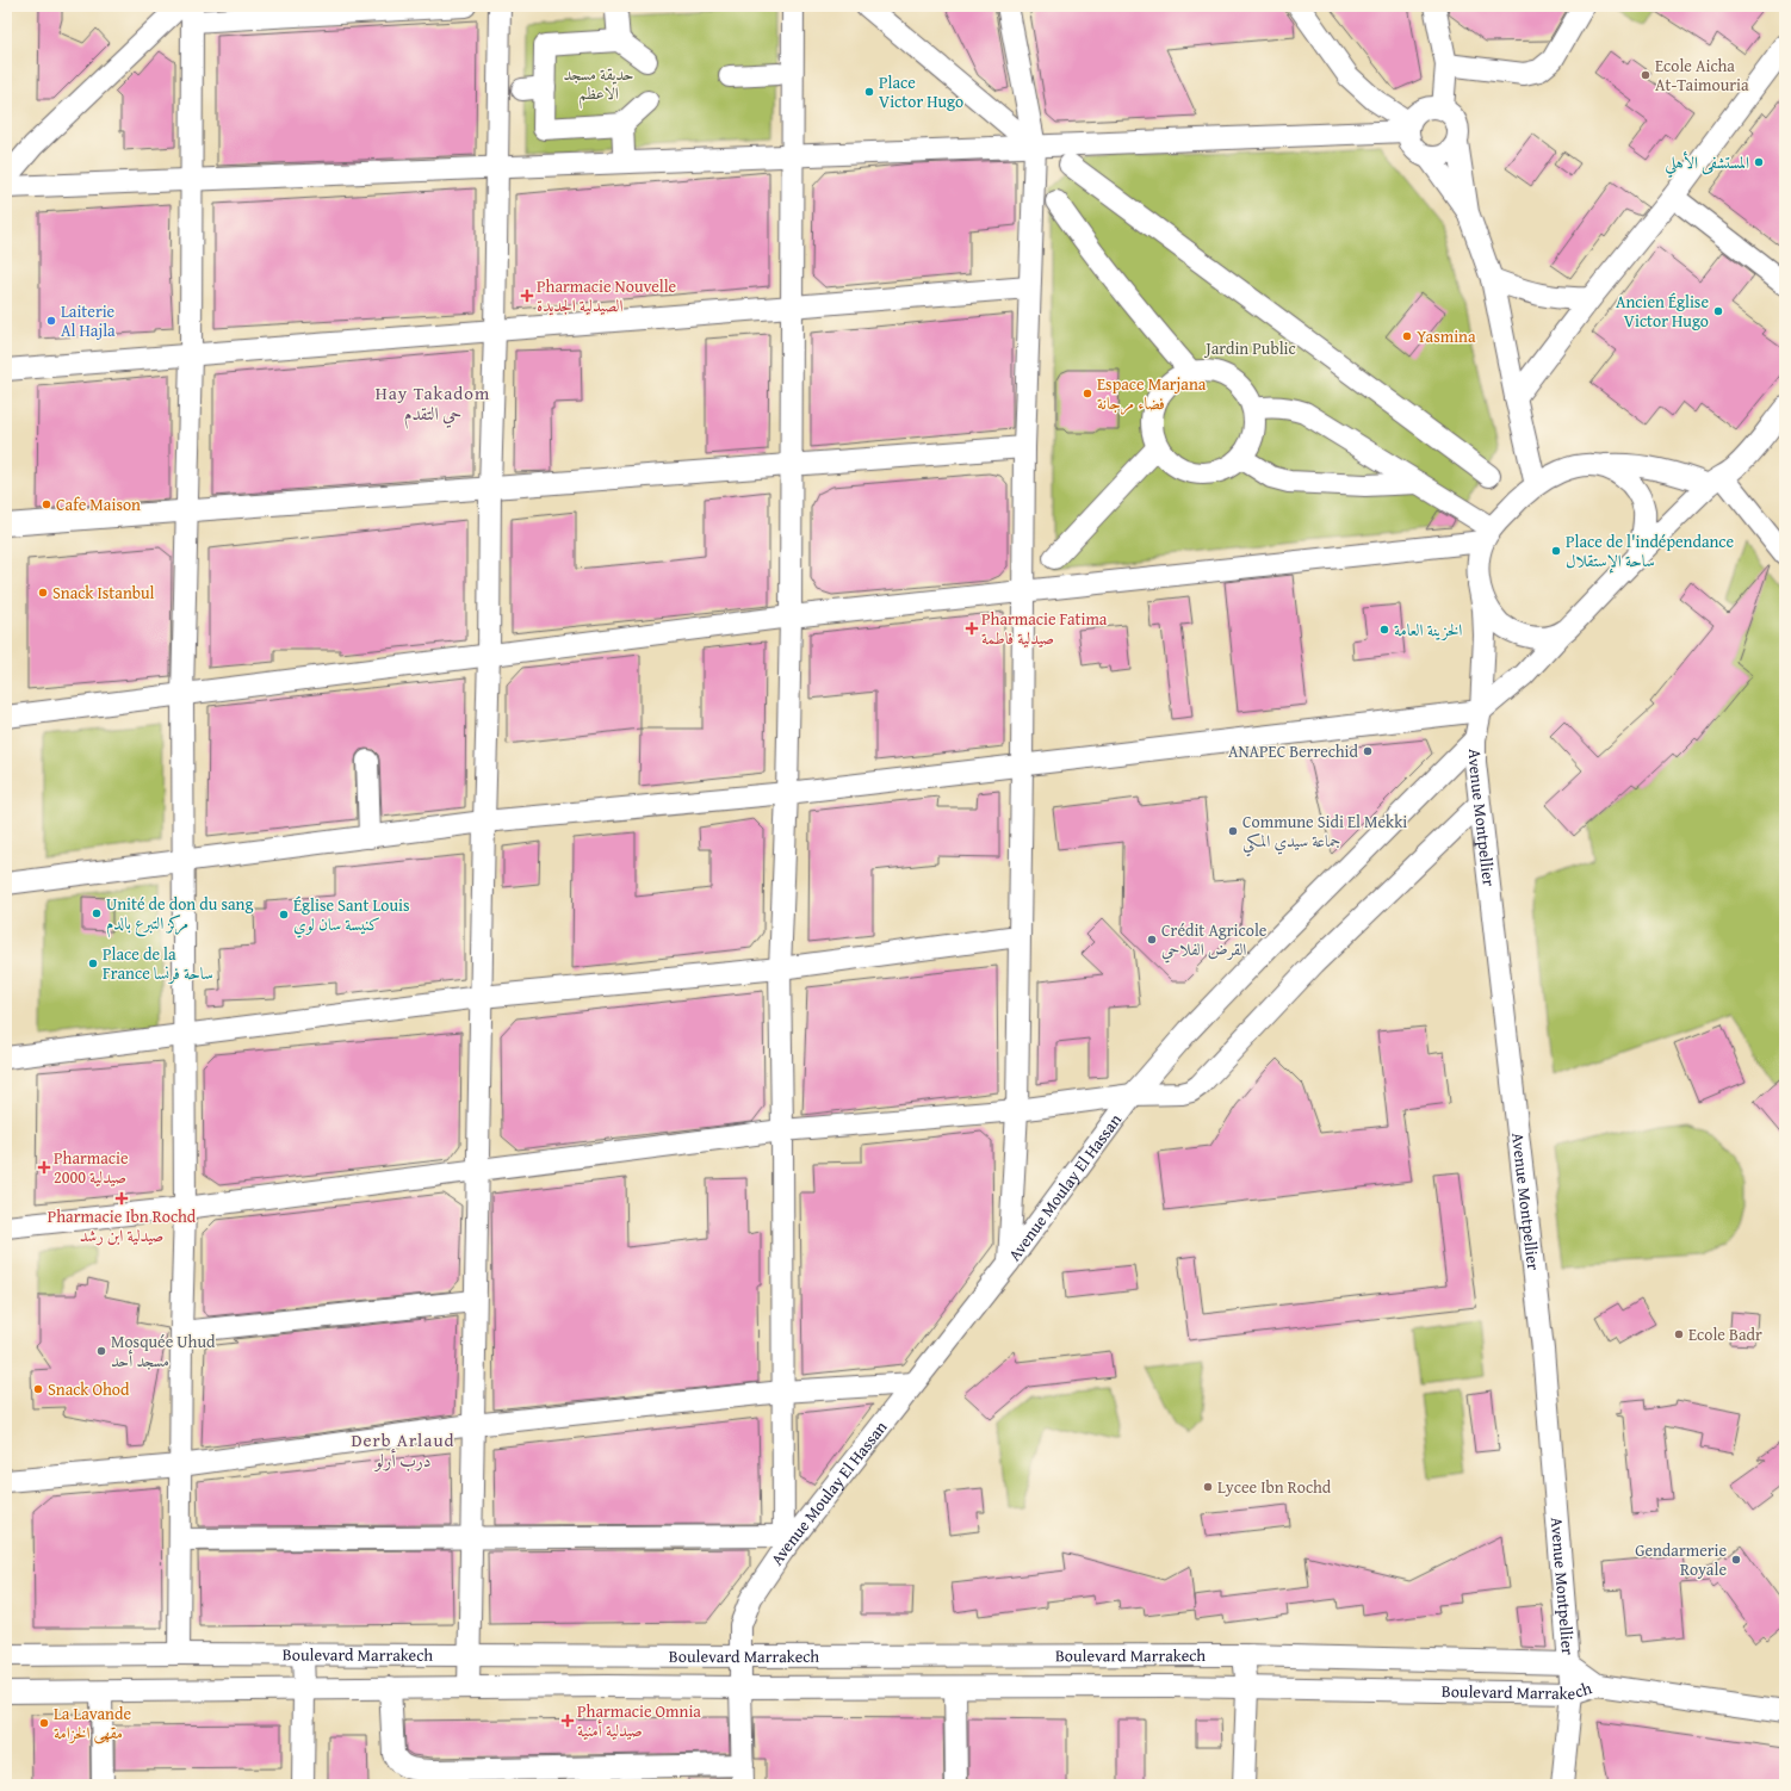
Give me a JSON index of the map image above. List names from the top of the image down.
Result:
{
  "streets": {
    "street": ["Avenue Montpellier", "Avenue Moulay El Hassan", "Boulevard Marrakech"]
  },
  "crossings": [
    ["Avenue Montpellier", "Avenue Moulay El Hassan"],
    ["Avenue Montpellier", "Boulevard Marrakech"],
    ["Avenue Moulay El Hassan", "Boulevard Marrakech"]
  ],
  "districts": ["Hay Takadom حي التقدم", "Derb Arlaud درب أرلو"],
  "parks": ["حديقة مسجد الاعظم", "Jardin Public"],
  "places": {
    "other": [
      "Ecole Aicha At-Taimouria",
      "Place Victor Hugo",
      "المستشفى الأهلي",
      "Ancien Église Victor Hugo",
      "Laiterie Al Hajla",
      "Yasmina",
      "Espace Marjana فضاء مرجانة",
      "Cafe Maison",
      "Place de l'indépendance ساحة الإستقلال",
      "Snack Istanbul",
      "الخزينة العامة",
      "ANAPEC Berrechid",
      "Commune Sidi El Mekki جماعة سيدي المكي",
      "Unité de don du sang مركز التبرع بالدم",
      "Église Sant Louis كنيسة سان لوي",
      "Crédit Agricole القرض الفلاحي",
      "Place de la France ساحة فرنسا",
      "Ecole Badr",
      "Mosquée Uhud مسجد أحد",
      "Snack Ohod",
      "Lycee Ibn Rochd",
      "Gendarmerie Royale",
      "La Lavande مقهى الخزامة"
    ],
    "health": [
      "Pharmacie Nouvelle الصيدلية الجديدة",
      "Pharmacie Fatima صيدلية فاطمة",
      "Pharmacie 2000 صيدلية",
      "Pharmacie Ibn Rochd صيدلية ابن رشد",
      "Pharmacie Omnia صيدلية أمنية"
    ]
  }
}
